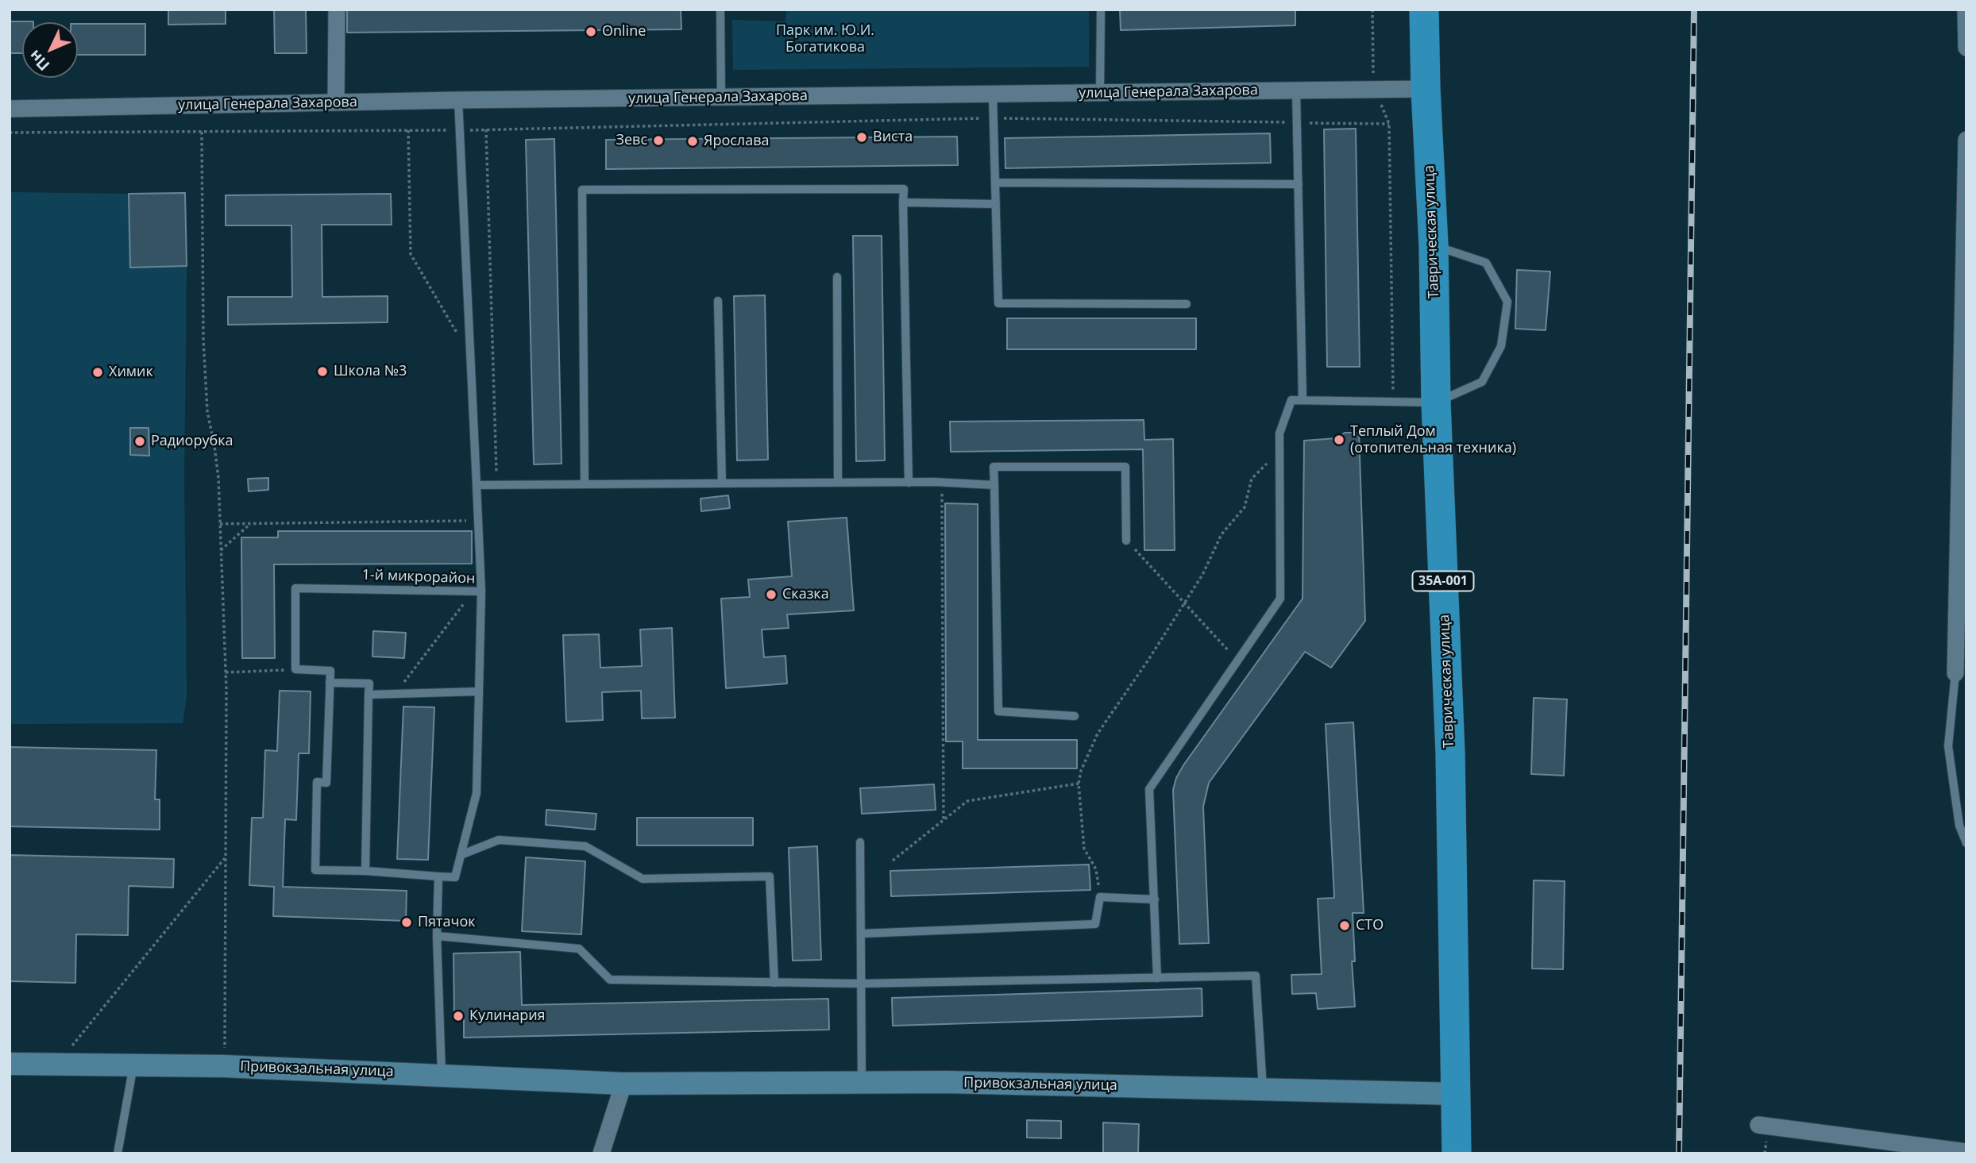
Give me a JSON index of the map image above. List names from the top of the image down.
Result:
{
  "streets": {
    "highway": ["Таврическая улица", "35А-001"],
    "main road": ["Привокзальная улица"],
    "street": ["улица Генерала Захарова"],
    "lane": ["1-й микрорайон"]
  },
  "crossings": [
    ["улица Генерала Захарова", "Таврическая улица"],
    ["Таврическая улица", "Привокзальная улица"]
  ],
  "parks": ["Парк им. Ю.И. Богатикова"],
  "places": [
    "Online",
    "Виста",
    "Зевс",
    "Ярослава",
    "Школа №3",
    "Химик",
    "Теплый Дом (отопительная техника)",
    "Радиорубка",
    "Сказка",
    "Пятачок",
    "СТО",
    "Кулинария"
  ],
  "north": "bottom left"
}
